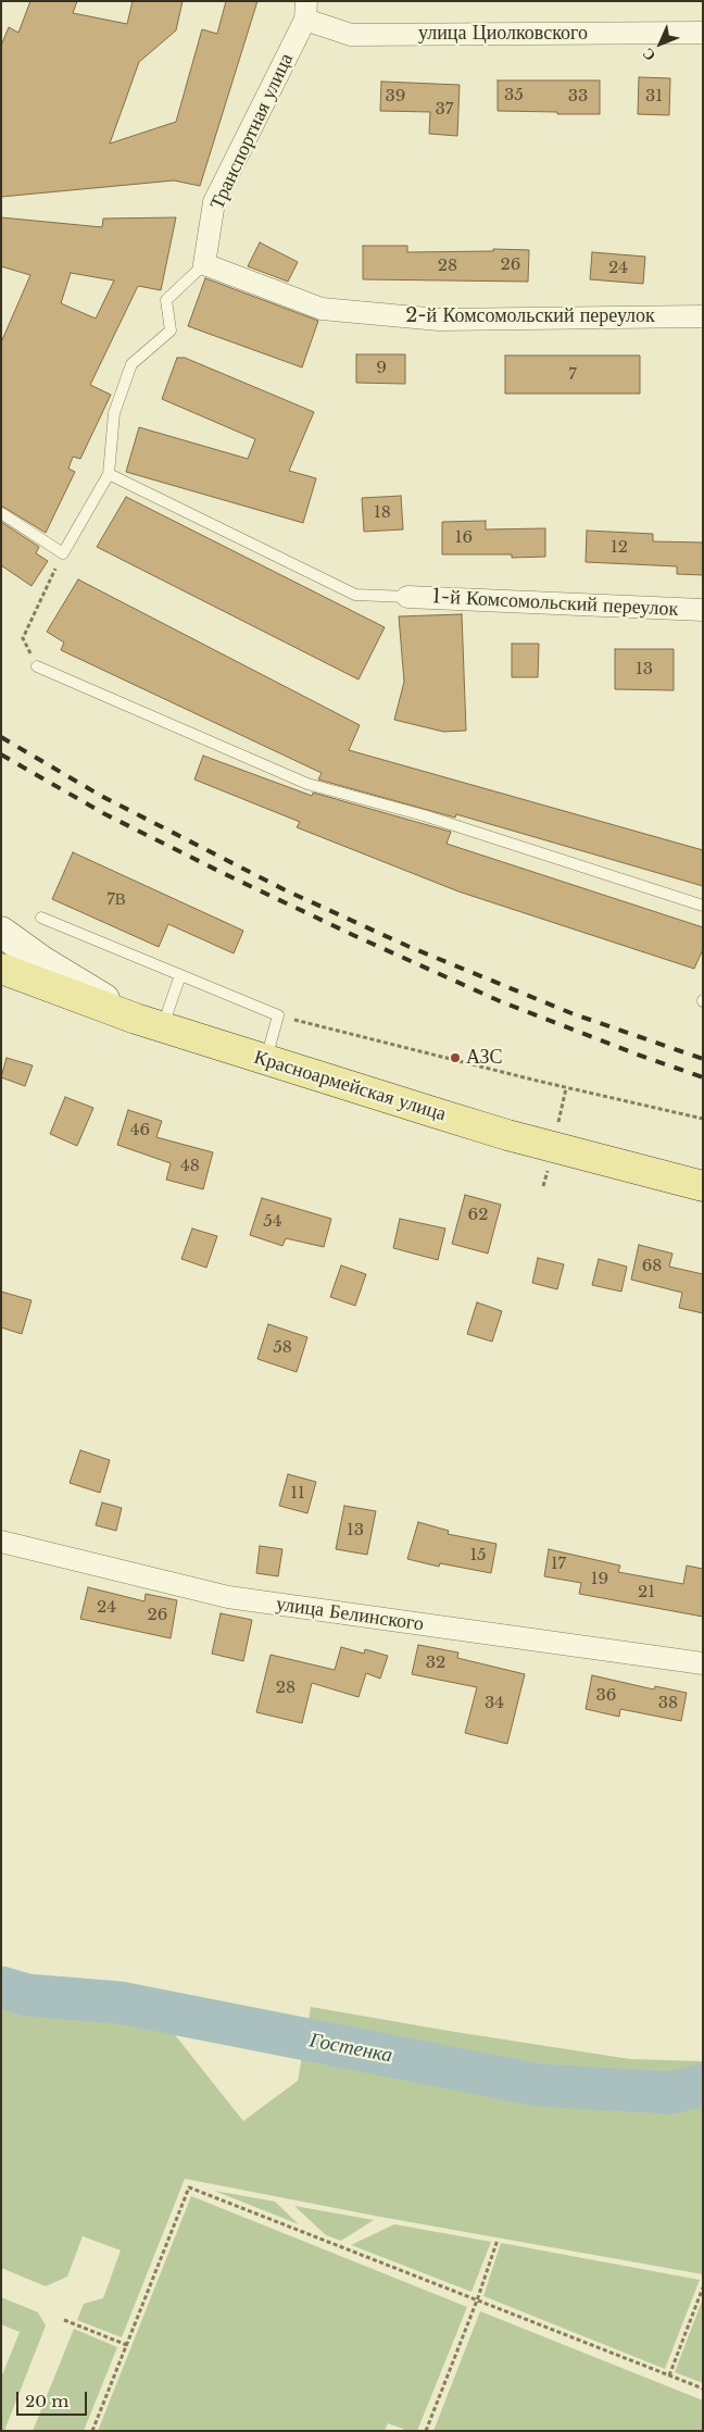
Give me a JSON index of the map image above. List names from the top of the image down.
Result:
{
  "streets": {
    "main road": ["Красноармейская улица"],
    "street": [
      "улица Циолковского",
      "Транспортная улица",
      "2-й Комсомольский переулок",
      "1-й Комсомольский переулок",
      "улица Белинского"
    ]
  },
  "crossings": [
    ["улица Циолковского", "Транспортная улица"],
    ["Транспортная улица", "2-й Комсомольский переулок"]
  ],
  "water": ["Гостенка"],
  "places": ["АЗС"],
  "house_numbers": [
    "35",
    "39",
    "33",
    "31",
    "37",
    "26",
    "28",
    "24",
    "9",
    "7",
    "18",
    "16",
    "12",
    "13",
    "7В",
    "46",
    "48",
    "62",
    "54",
    "68",
    "58",
    "11",
    "13",
    "15",
    "17",
    "19",
    "21",
    "24",
    "26",
    "32",
    "28",
    "36",
    "34",
    "38"
  ],
  "scale_bar": "20 m",
  "north": "bottom left"
}
